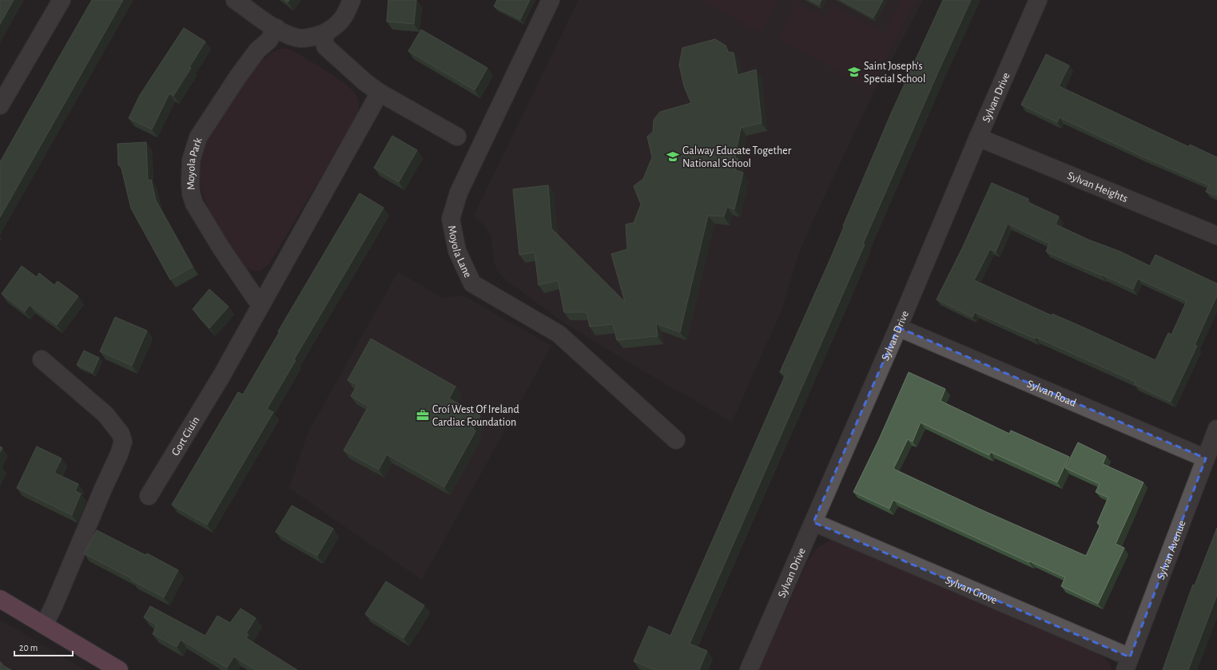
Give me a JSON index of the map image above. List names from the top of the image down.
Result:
{
  "streets": {
    "street": [
      "Sylvan Drive",
      "Moyola Park",
      "Sylvan Heights",
      "Moyola Lane",
      "Sylvan Road",
      "Gort Ciuin",
      "Sylvan Avenue",
      "Sylvan Grove"
    ]
  },
  "crossings": [
    ["Sylvan Drive", "Sylvan Heights"],
    ["Sylvan Drive", "Sylvan Road"],
    ["Sylvan Drive", "Sylvan Grove"],
    ["Moyola Park", "Gort Ciuin"],
    ["Sylvan Road", "Sylvan Avenue"],
    ["Sylvan Avenue", "Sylvan Grove"]
  ],
  "places": {
    "school or university": ["Saint Joseph's Special School", "Galway Educate Together National School"],
    "office": ["Croí West Of Ireland Cardiac Foundation"]
  },
  "scale_bar": "20 m"
}
